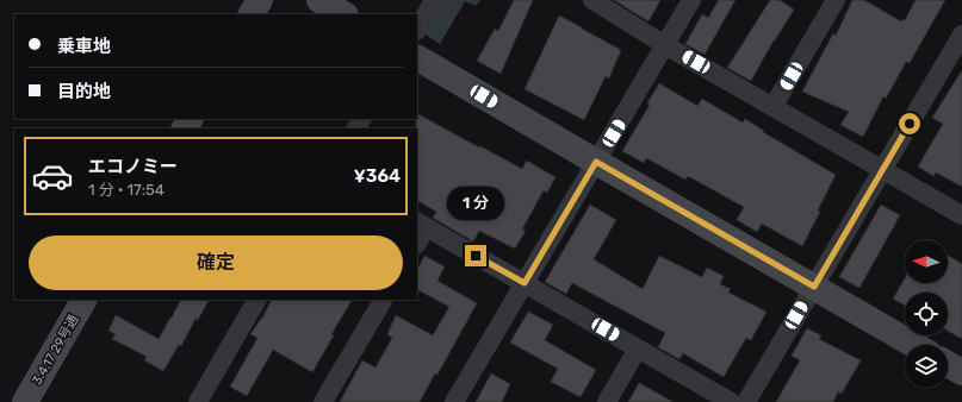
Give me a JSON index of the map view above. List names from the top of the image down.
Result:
{
  "streets": {
    "street": ["3.4.17 29号通"]
  },
  "north": "left",
  "page": {
    "banner": ["乗車地", "目的地"],
    "list": [
      {
        "name": "エコノミー",
        "note": "1 分 · 17:54",
        "value": "¥364"
      }
    ],
    "bubble": "1 分",
    "buttons": "確定"
  }
}
